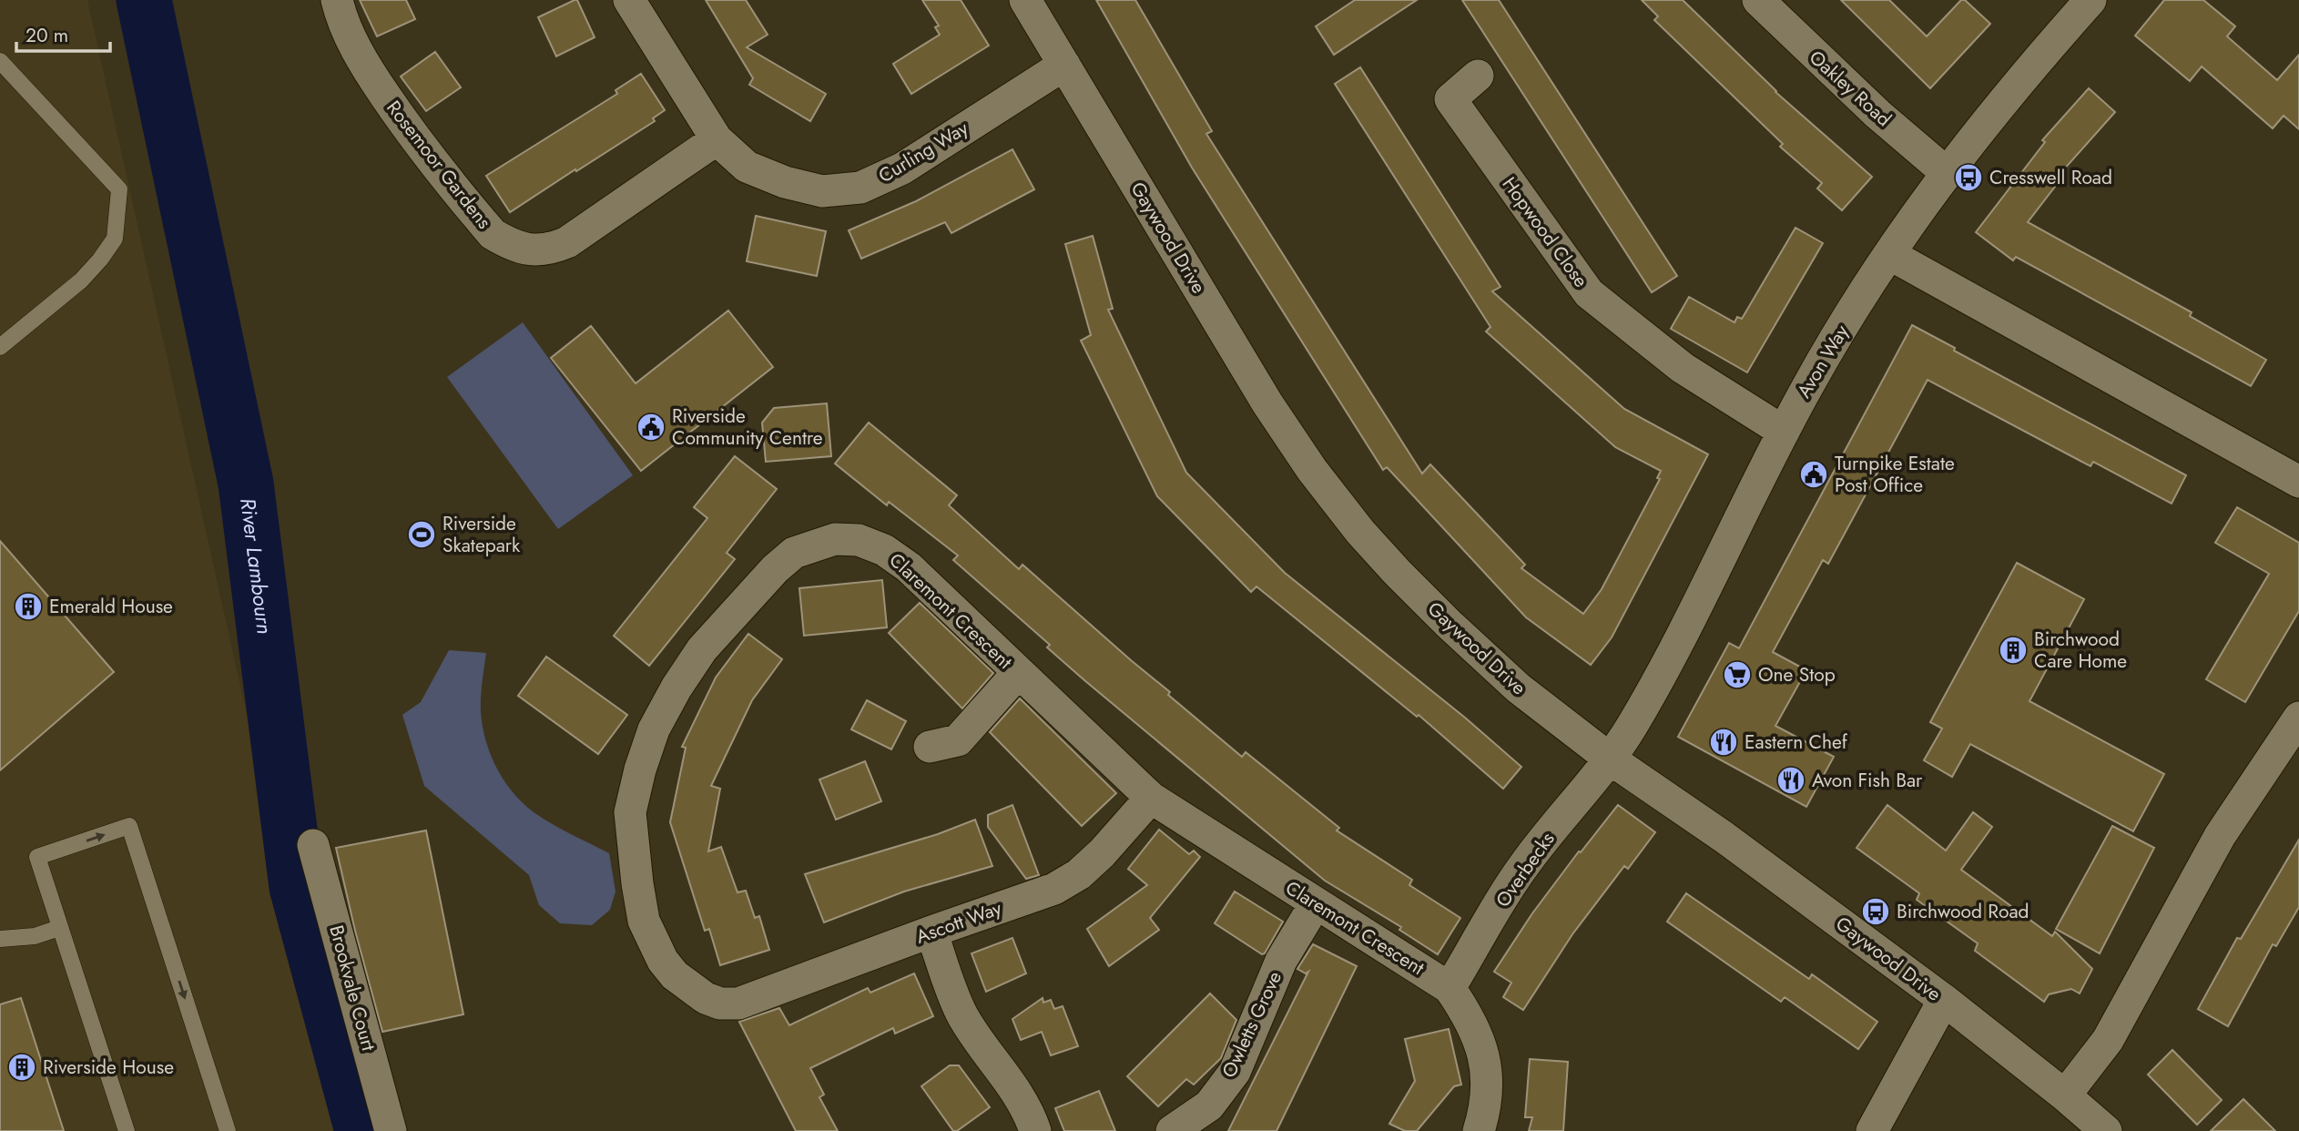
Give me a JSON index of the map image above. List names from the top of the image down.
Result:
{
  "streets": {
    "street": [
      "Oakley Road",
      "Curling Way",
      "Rosemoor Gardens",
      "Hopwood Close",
      "Gaywood Drive",
      "Avon Way",
      "Claremont Crescent",
      "Overbecks",
      "Ascott Way",
      "Brookvale Court",
      "Owletts Grove"
    ]
  },
  "crossings": [
    ["Oakley Road", "Avon Way"],
    ["Curling Way", "Rosemoor Gardens"],
    ["Curling Way", "Gaywood Drive"],
    ["Hopwood Close", "Avon Way"],
    ["Gaywood Drive", "Avon Way"],
    ["Gaywood Drive", "Overbecks"],
    ["Avon Way", "Overbecks"],
    ["Claremont Crescent", "Overbecks"],
    ["Claremont Crescent", "Ascott Way"],
    ["Claremont Crescent", "Owletts Grove"]
  ],
  "water": ["River Lambourn"],
  "places": {
    "bus stop": ["Cresswell Road", "Birchwood Road"],
    "public building": ["Riverside Community Centre", "Turnpike Estate Post Office"],
    "sports": ["Riverside Skatepark"],
    "building": ["Emerald House", "Birchwood Care Home", "Riverside House"],
    "supermarket": ["One Stop"],
    "restaurant": ["Eastern Chef", "Avon Fish Bar"]
  },
  "scale_bar": "20 m"
}
